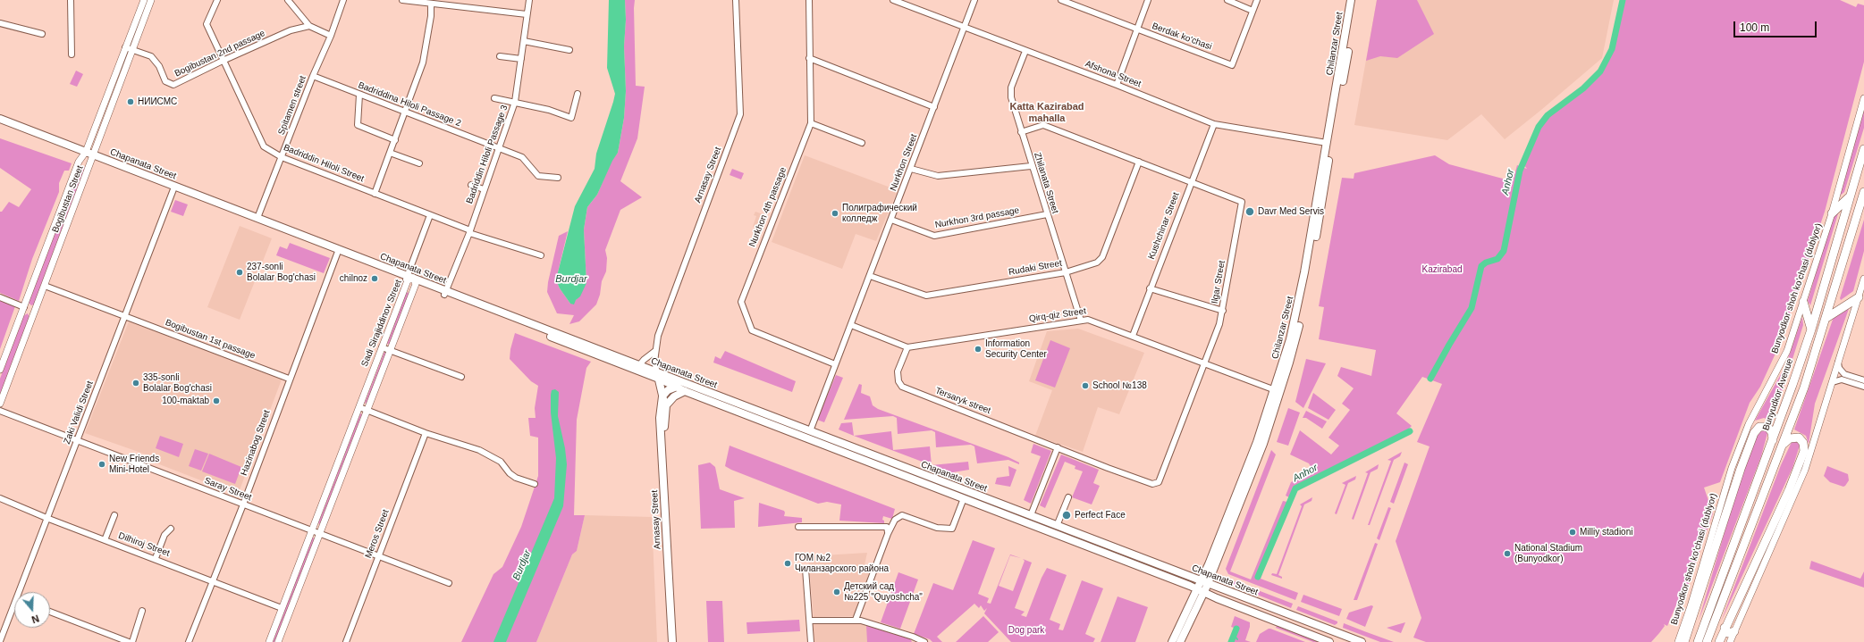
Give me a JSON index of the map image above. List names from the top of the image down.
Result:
{
  "streets": {
    "main road": [
      "Chilanzar Street",
      "Chapanata Street",
      "Arnasay Street",
      "Bunyudkor Avenue"
    ],
    "street": [
      "Berdak ko'chasi",
      "Bogibustan 2nd passage",
      "Afshona Street",
      "Badriddina Hiloli Passage 2",
      "Spitamen street",
      "Badriddin Hiloli Passage 3",
      "Nurkhon Street",
      "Badriddin Hiloli Street",
      "Zhilаnata Street",
      "Bogibustan Street",
      "Nurkhon 4th passage",
      "Nurkhon 3rd passage",
      "Kushchinar Street",
      "Rudaki Street",
      "Ilgar Street",
      "Bunyodkor shoh koʻchasi (dublyor)",
      "Qirq-qiz Street",
      "Sadi Sirajiddinov Street",
      "Bogibustan 1st passage",
      "Tersaryk street",
      "Zaki Validi Street",
      "Hazinabog Street",
      "Saray Street",
      "Meros Street",
      "Dilhiroj Street"
    ]
  },
  "crossings": [
    ["Chilanzar Street", "Afshona Street"],
    ["Chilanzar Street", "Chapanata Street"],
    ["Chilanzar Street", "Qirq-qiz Street"],
    ["Bogibustan 2nd passage", "Badriddin Hiloli Street"],
    ["Bogibustan 2nd passage", "Bogibustan Street"],
    ["Afshona Street", "Nurkhon Street"],
    ["Afshona Street", "Zhilаnata Street"],
    ["Afshona Street", "Kushchinar Street"],
    ["Badriddina Hiloli Passage 2", "Spitamen street"],
    ["Badriddina Hiloli Passage 2", "Badriddin Hiloli Passage 3"],
    ["Spitamen street", "Badriddin Hiloli Street"],
    ["Spitamen street", "Chapanata Street"],
    ["Badriddin Hiloli Passage 3", "Badriddin Hiloli Street"],
    ["Badriddin Hiloli Passage 3", "Chapanata Street"],
    ["Nurkhon Street", "Chapanata Street"],
    ["Nurkhon Street", "Nurkhon 4th passage"],
    ["Nurkhon Street", "Nurkhon 3rd passage"],
    ["Nurkhon Street", "Rudaki Street"],
    ["Chapanata Street", "Arnasay Street"],
    ["Chapanata Street", "Bogibustan Street"],
    ["Chapanata Street", "Sadi Sirajiddinov Street"],
    ["Chapanata Street", "Zaki Validi Street"],
    ["Chapanata Street", "Hazinabog Street"],
    ["Zhilаnata Street", "Nurkhon 3rd passage"],
    ["Zhilаnata Street", "Rudaki Street"],
    ["Zhilаnata Street", "Ilgar Street"],
    ["Zhilаnata Street", "Qirq-qiz Street"],
    ["Bogibustan Street", "Bogibustan 1st passage"],
    ["Kushchinar Street", "Ilgar Street"],
    ["Kushchinar Street", "Qirq-qiz Street"],
    ["Rudaki Street", "Ilgar Street"],
    ["Ilgar Street", "Qirq-qiz Street"],
    ["Ilgar Street", "Tersaryk street"],
    ["Qirq-qiz Street", "Tersaryk street"],
    ["Sadi Sirajiddinov Street", "Saray Street"],
    ["Sadi Sirajiddinov Street", "Dilhiroj Street"],
    ["Bogibustan 1st passage", "Zaki Validi Street"],
    ["Bogibustan 1st passage", "Hazinabog Street"],
    ["Zaki Validi Street", "Saray Street"],
    ["Zaki Validi Street", "Dilhiroj Street"],
    ["Hazinabog Street", "Saray Street"],
    ["Hazinabog Street", "Dilhiroj Street"],
    ["Saray Street", "Meros Street"]
  ],
  "districts": ["Katta Kazirabad mahalla"],
  "water": ["Anhor", "Burdjar"],
  "parks": ["Kazirabad", "Dog park"],
  "places": [
    "НИИСМС",
    "Davr Med Servis",
    "Полиграфический колледж",
    "237-sonli Bolalar Bog'chasi",
    "chilnoz",
    "Information Security Center",
    "335-sonli Bolalar Bog'chasi",
    "School №138",
    "100-maktab",
    "New Friends Mini-Hotel",
    "Perfect Face",
    "Milliy stadioni",
    "National Stadium (Bunyodkor)",
    "ГОМ №2 Чиланзарского района",
    "Детский сад №225 \"Quyoshcha\""
  ],
  "scale_bar": "100 m",
  "north": "bottom"
}
